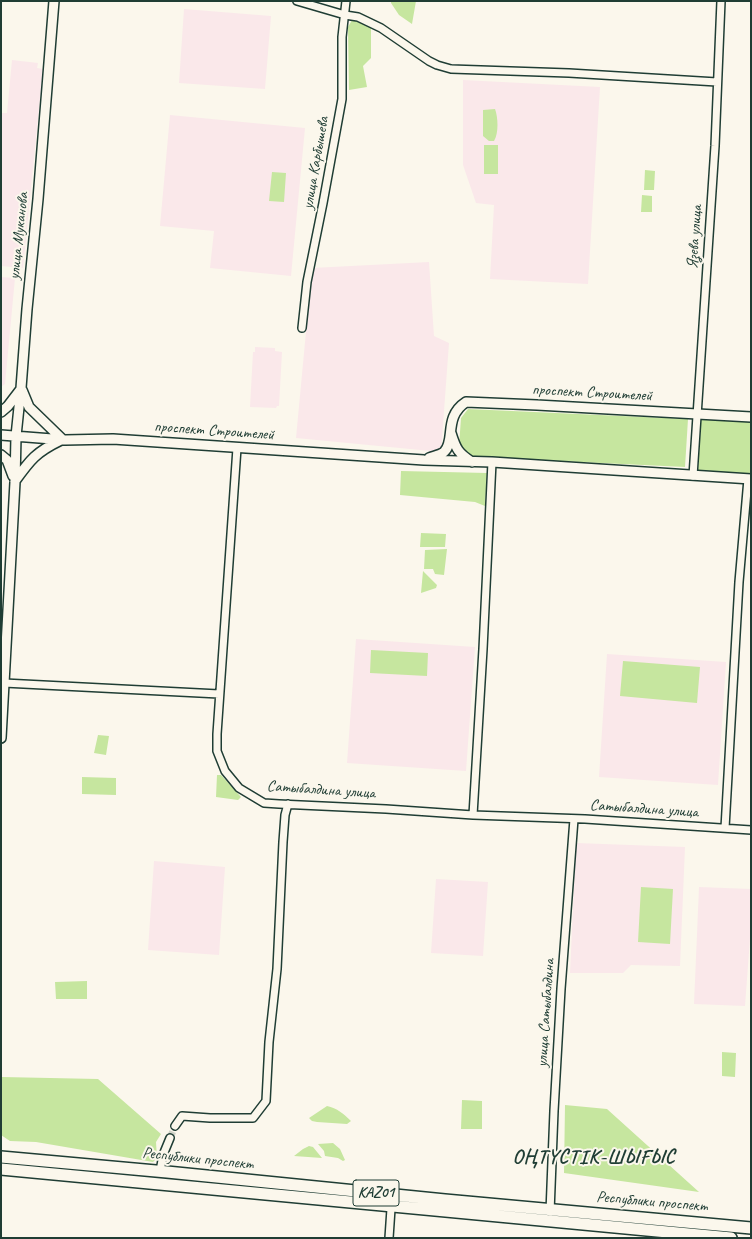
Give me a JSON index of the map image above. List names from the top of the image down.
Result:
{
  "streets": {
    "highway": ["Республики проспект", "KАZ01"],
    "main road": ["улица Муканова", "проспект Строителей"],
    "street": [
      "улица Карбышева",
      "Язева улица",
      "Сатыбалдина улица",
      "улица Сатыбалдина"
    ]
  },
  "crossings": [
    ["улица Муканова", "проспект Строителей"],
    ["Язева улица", "проспект Строителей"],
    ["проспект Строителей", "Сатыбалдина улица"],
    ["Сатыбалдина улица", "улица Сатыбалдина"],
    ["улица Сатыбалдина", "Республики проспект"]
  ],
  "districts": ["ОҢТҮСТІК-ШЫҒЫС"]
}
